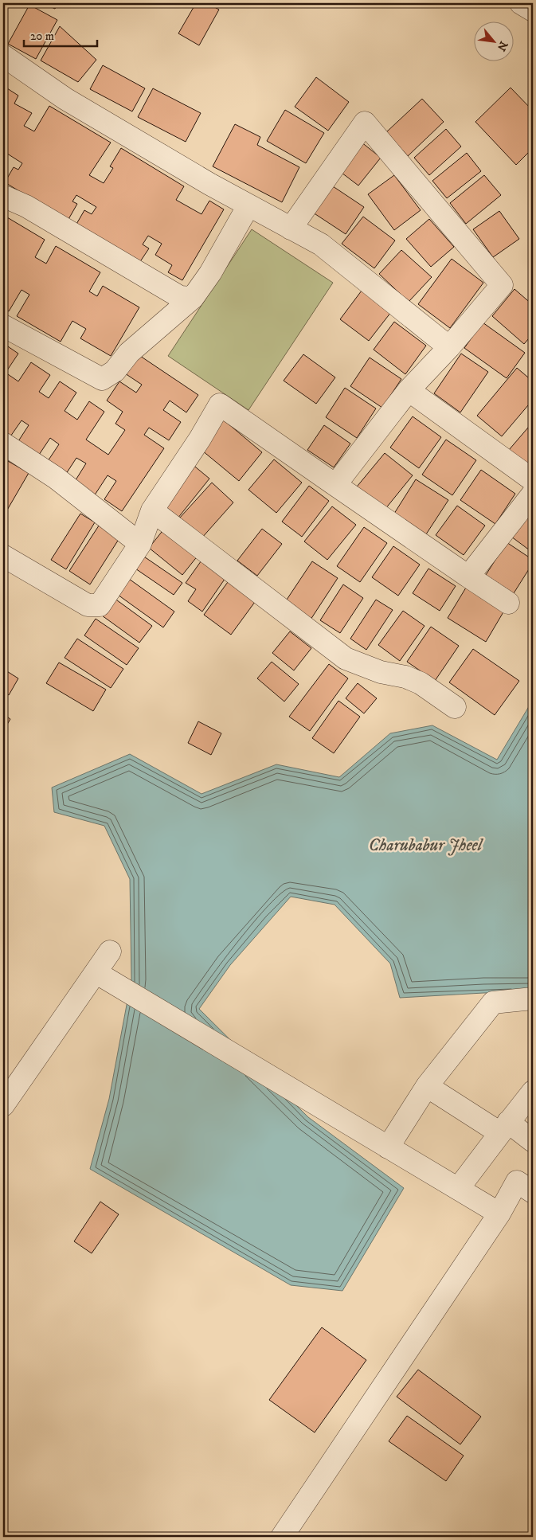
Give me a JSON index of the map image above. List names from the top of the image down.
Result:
{
  "water": ["Charubabur Jheel"],
  "scale_bar": "20 m",
  "north": "bottom right"
}
